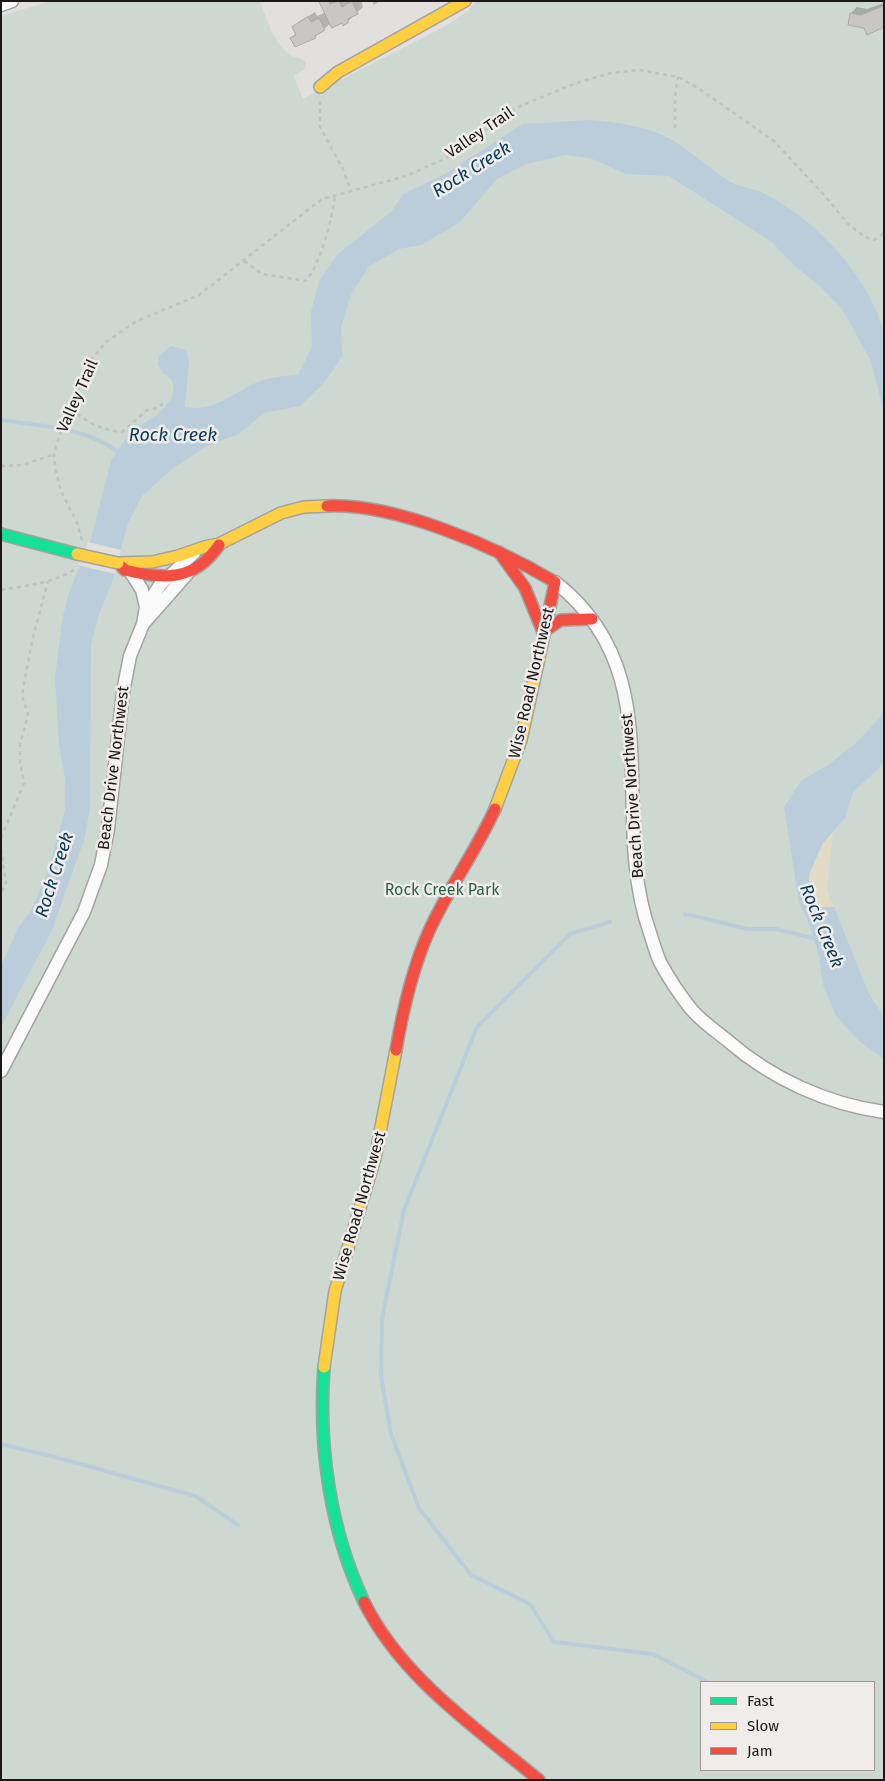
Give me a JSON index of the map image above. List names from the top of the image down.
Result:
{
  "streets": {
    "street": ["Wise Road Northwest", "Beach Drive Northwest"],
    "path": ["Valley Trail"]
  },
  "crossings": [
    ["Wise Road Northwest", "Beach Drive Northwest"]
  ],
  "water": ["Rock Creek"],
  "parks": ["Rock Creek Park"],
  "legend": ["Fast", "Slow", "Jam"]
}
